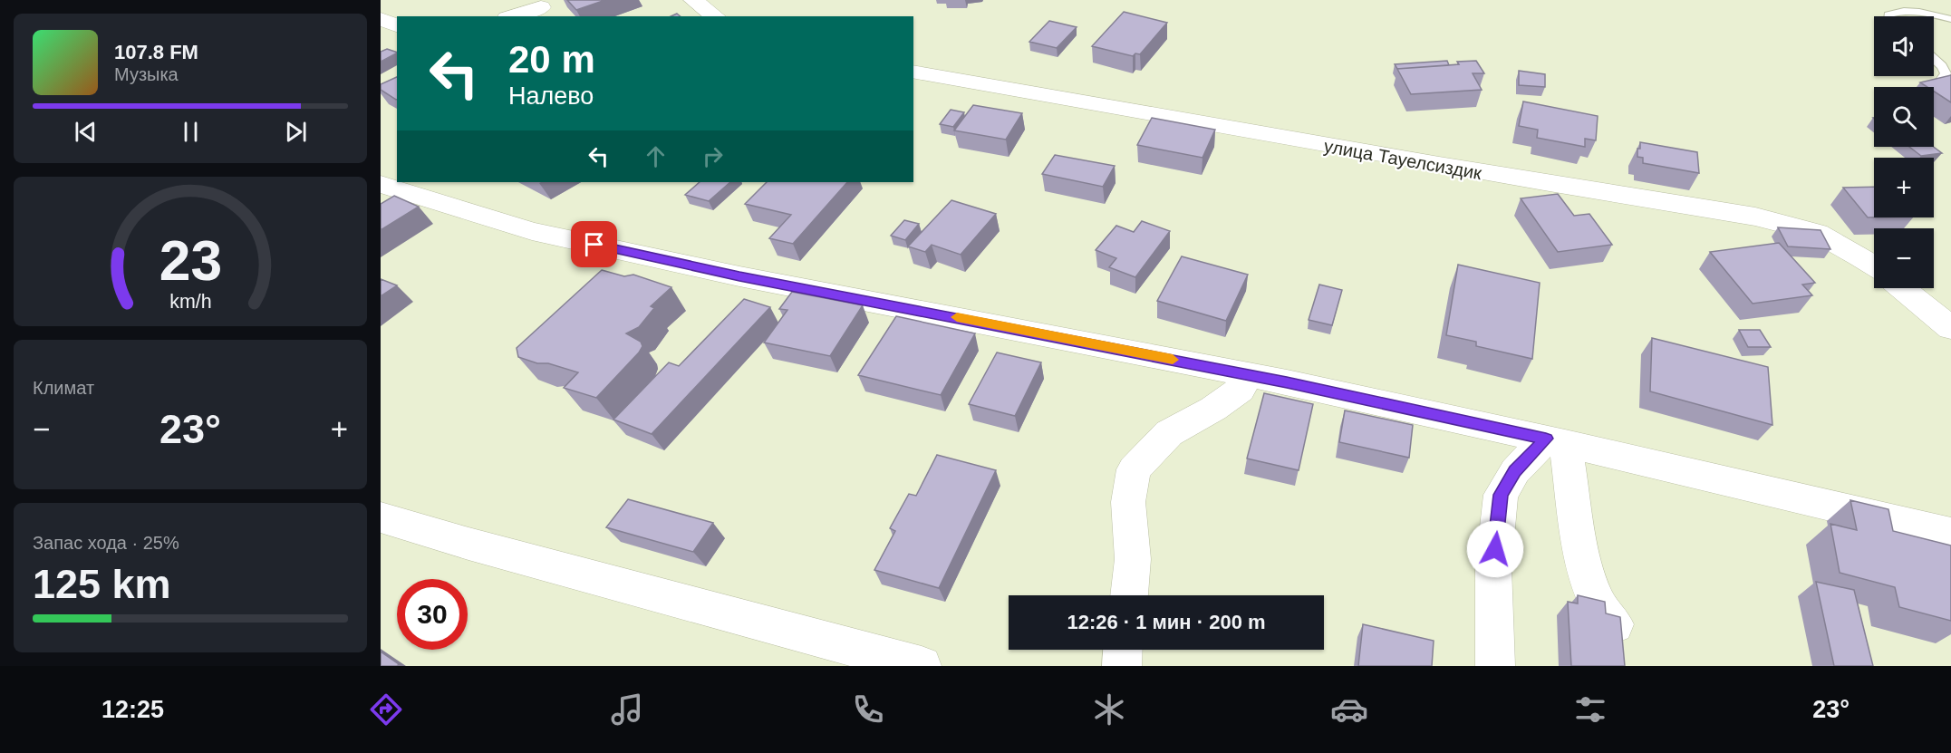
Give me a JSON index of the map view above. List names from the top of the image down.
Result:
{
  "streets": {
    "street": ["улица Тауелсиздик"]
  },
  "page": {
    "map_buttons": ["+", "−"],
    "turn": ["20 m", "Налево"],
    "song": ["107.8 FM", "Музыка"],
    "tile": [
      "Климат",
      ["Запас хода · 25%", "125 km"]
    ],
    "heat": ["−", "23°", "+"],
    "limit": "30",
    "trip": "12:26 · 1 мин · 200 m",
    "tabs": ["12:25", "23°"],
    "gauge": ["23", "km/h"]
  }
}
